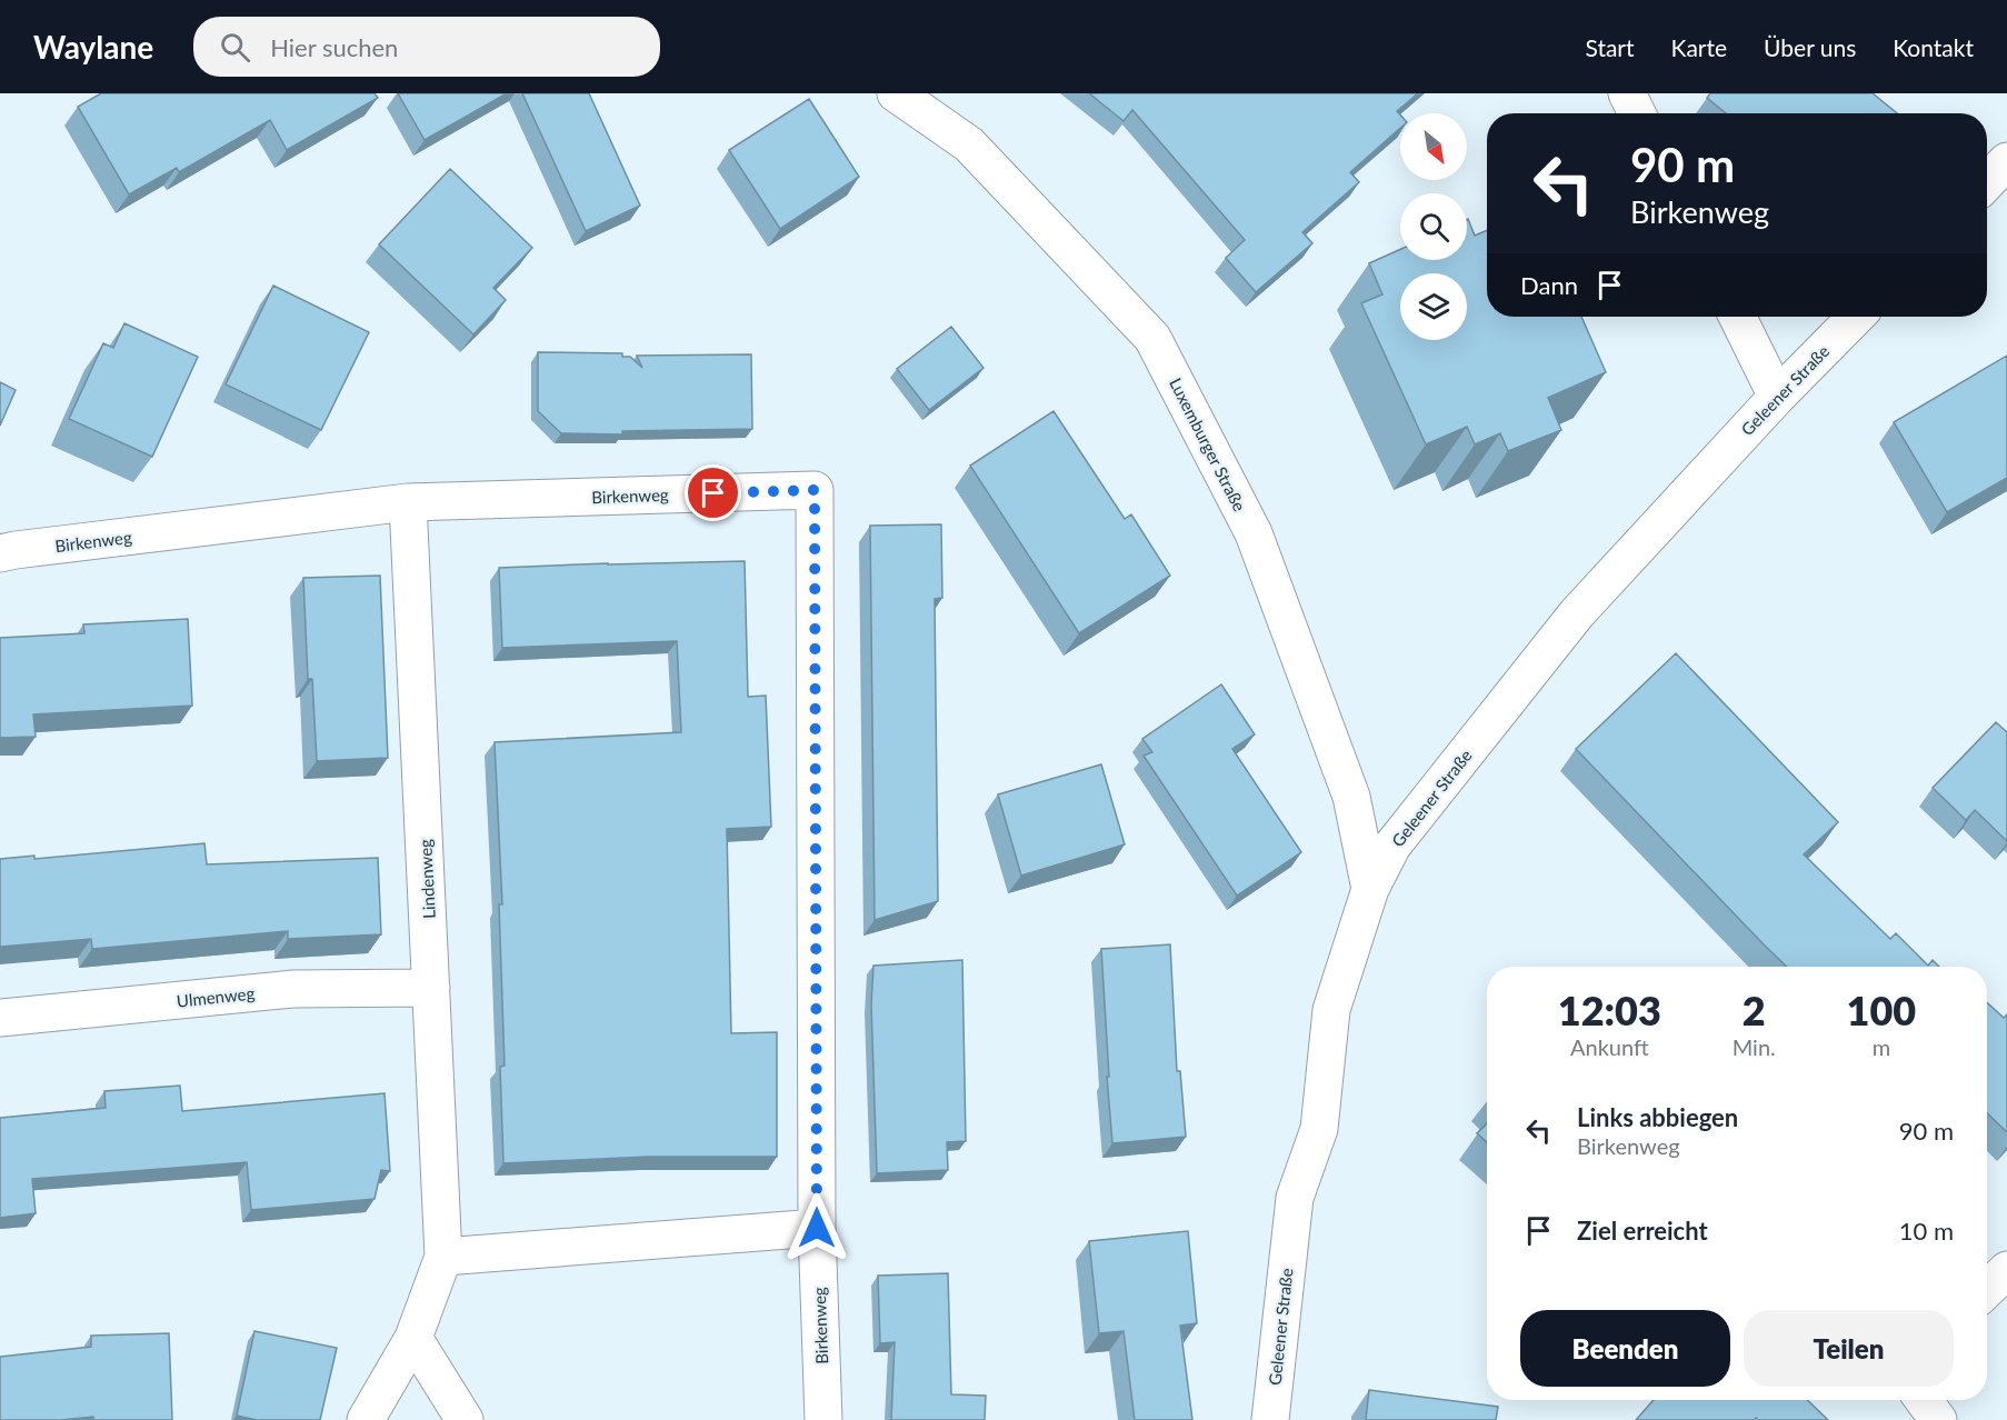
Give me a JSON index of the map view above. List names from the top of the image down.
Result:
{
  "streets": {
    "street": [
      "Geleener Straße",
      "Luxemburger Straße",
      "Birkenweg",
      "Lindenweg",
      "Ulmenweg"
    ]
  },
  "crossings": [
    ["Geleener Straße", "Luxemburger Straße"],
    ["Birkenweg", "Lindenweg"],
    ["Lindenweg", "Ulmenweg"]
  ],
  "north": "bottom right",
  "page": {
    "header": "Waylane",
    "search": "Hier suchen",
    "nav": [
      "Start",
      "Karte",
      "Über uns",
      "Kontakt"
    ],
    "turn": ["90 m", "Birkenweg"],
    "then": "Dann",
    "eta": [
      "12:03",
      "Ankunft",
      "2",
      "Min.",
      "100",
      "m"
    ],
    "list": [
      {
        "name": "Links abbiegen",
        "note": "Birkenweg",
        "value": "90 m"
      },
      {
        "name": "Ziel erreicht",
        "value": "10 m"
      }
    ],
    "buttons": ["Beenden", "Teilen"]
  }
}
